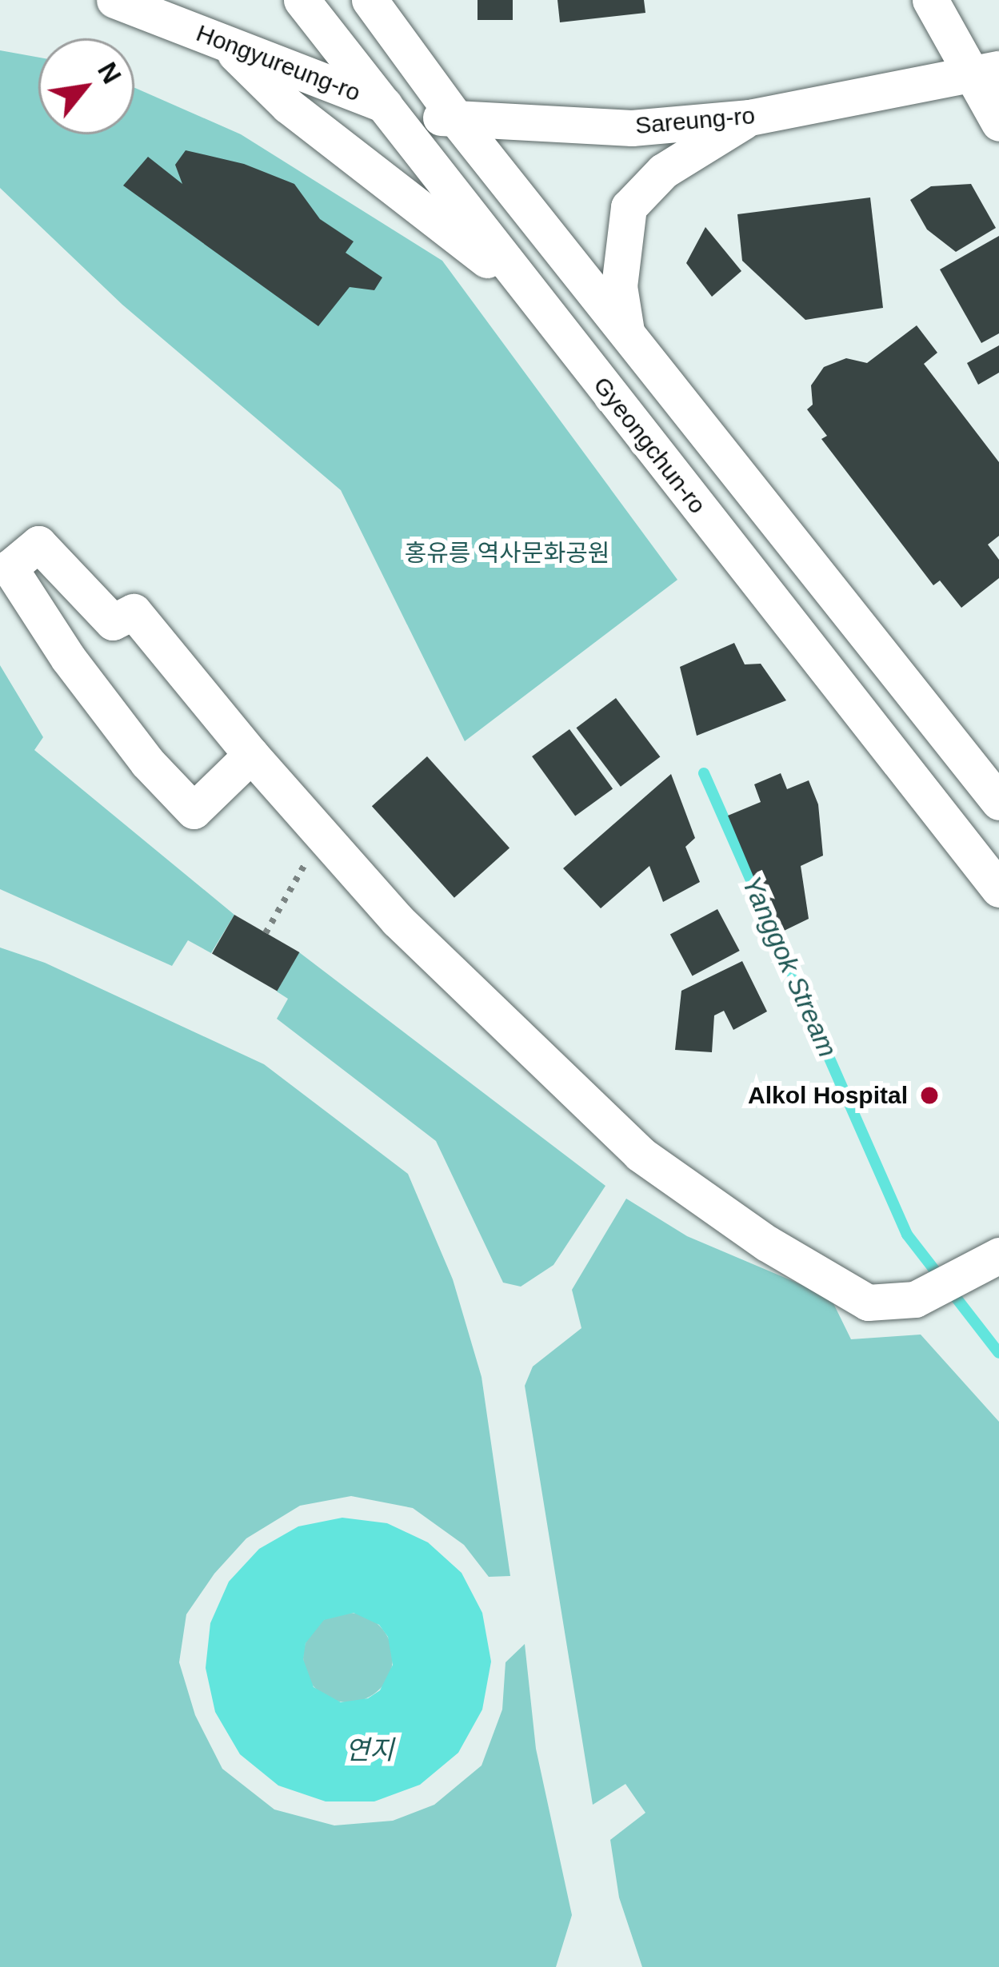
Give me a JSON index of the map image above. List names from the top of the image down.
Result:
{
  "streets": {
    "street": ["Hongyureung-ro", "Sareung-ro", "Gyeongchun-ro"]
  },
  "crossings": [
    ["Hongyureung-ro", "Sareung-ro"],
    ["Hongyureung-ro", "Gyeongchun-ro"],
    ["Sareung-ro", "Gyeongchun-ro"]
  ],
  "water": ["Yanggok Stream", "연지"],
  "parks": ["홍유릉 역사문화공원"],
  "places": ["Alkol Hospital"],
  "north": "top right"
}
